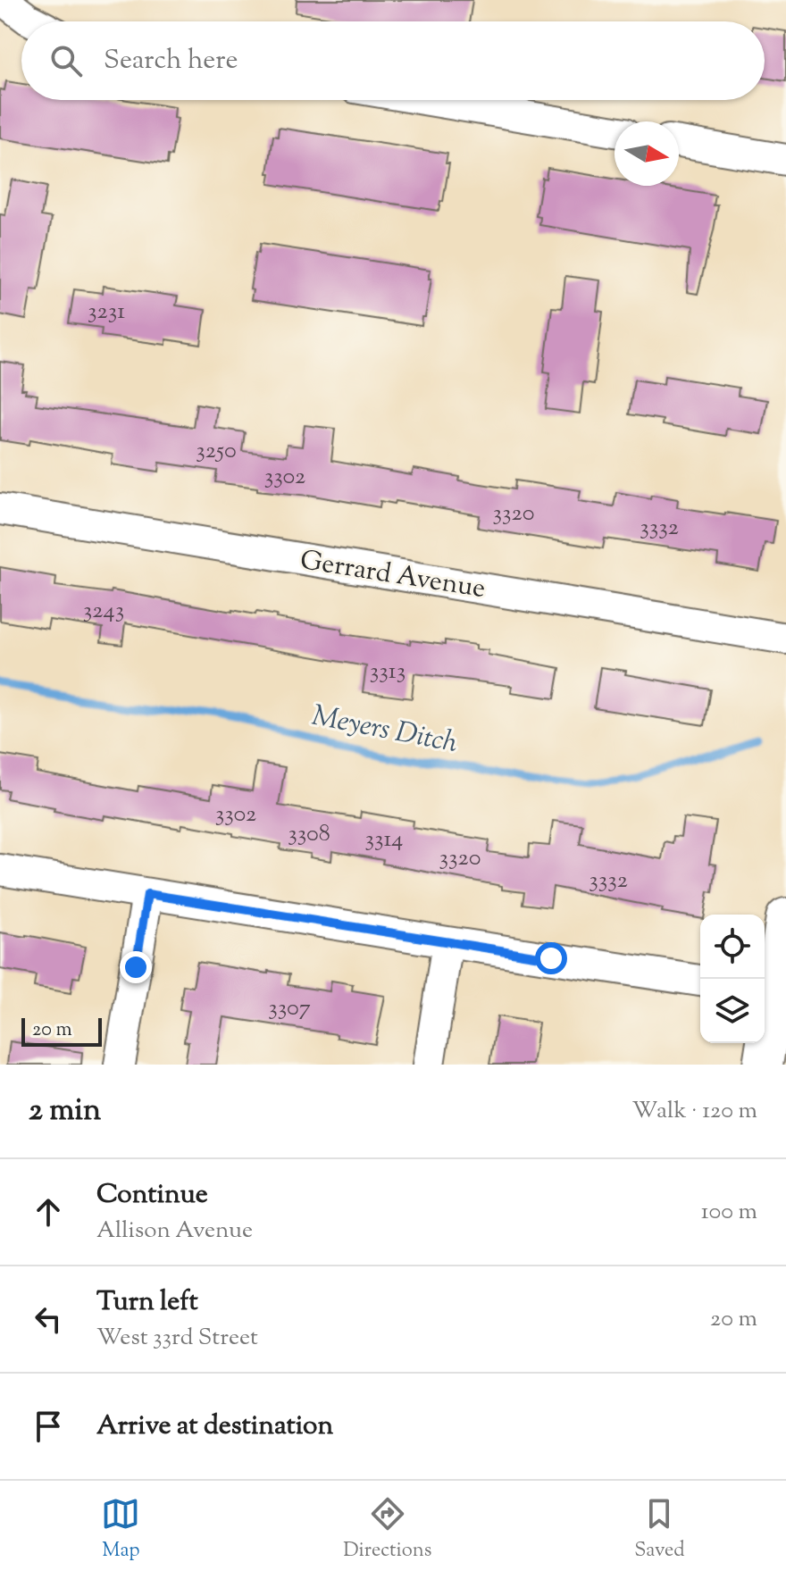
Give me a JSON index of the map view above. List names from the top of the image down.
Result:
{
  "streets": {
    "street": ["Gerrard Avenue"]
  },
  "water": ["Meyers Ditch"],
  "house_numbers": [
    "3231",
    "3250",
    "3302",
    "3320",
    "3332",
    "3243",
    "3313",
    "3302",
    "3308",
    "3314",
    "3320",
    "3332",
    "3307"
  ],
  "scale_bar": "20 m",
  "north": "right",
  "page": {
    "search": "Search here",
    "scale": "20 m",
    "heading": ["2 min", "Walk · 120 m"],
    "list": [
      ["Continue", "Allison Avenue", "100 m"],
      ["Turn left", "West 33rd Street", "20 m"],
      "Arrive at destination"
    ],
    "nav": ["Map", "Directions", "Saved"]
  }
}
